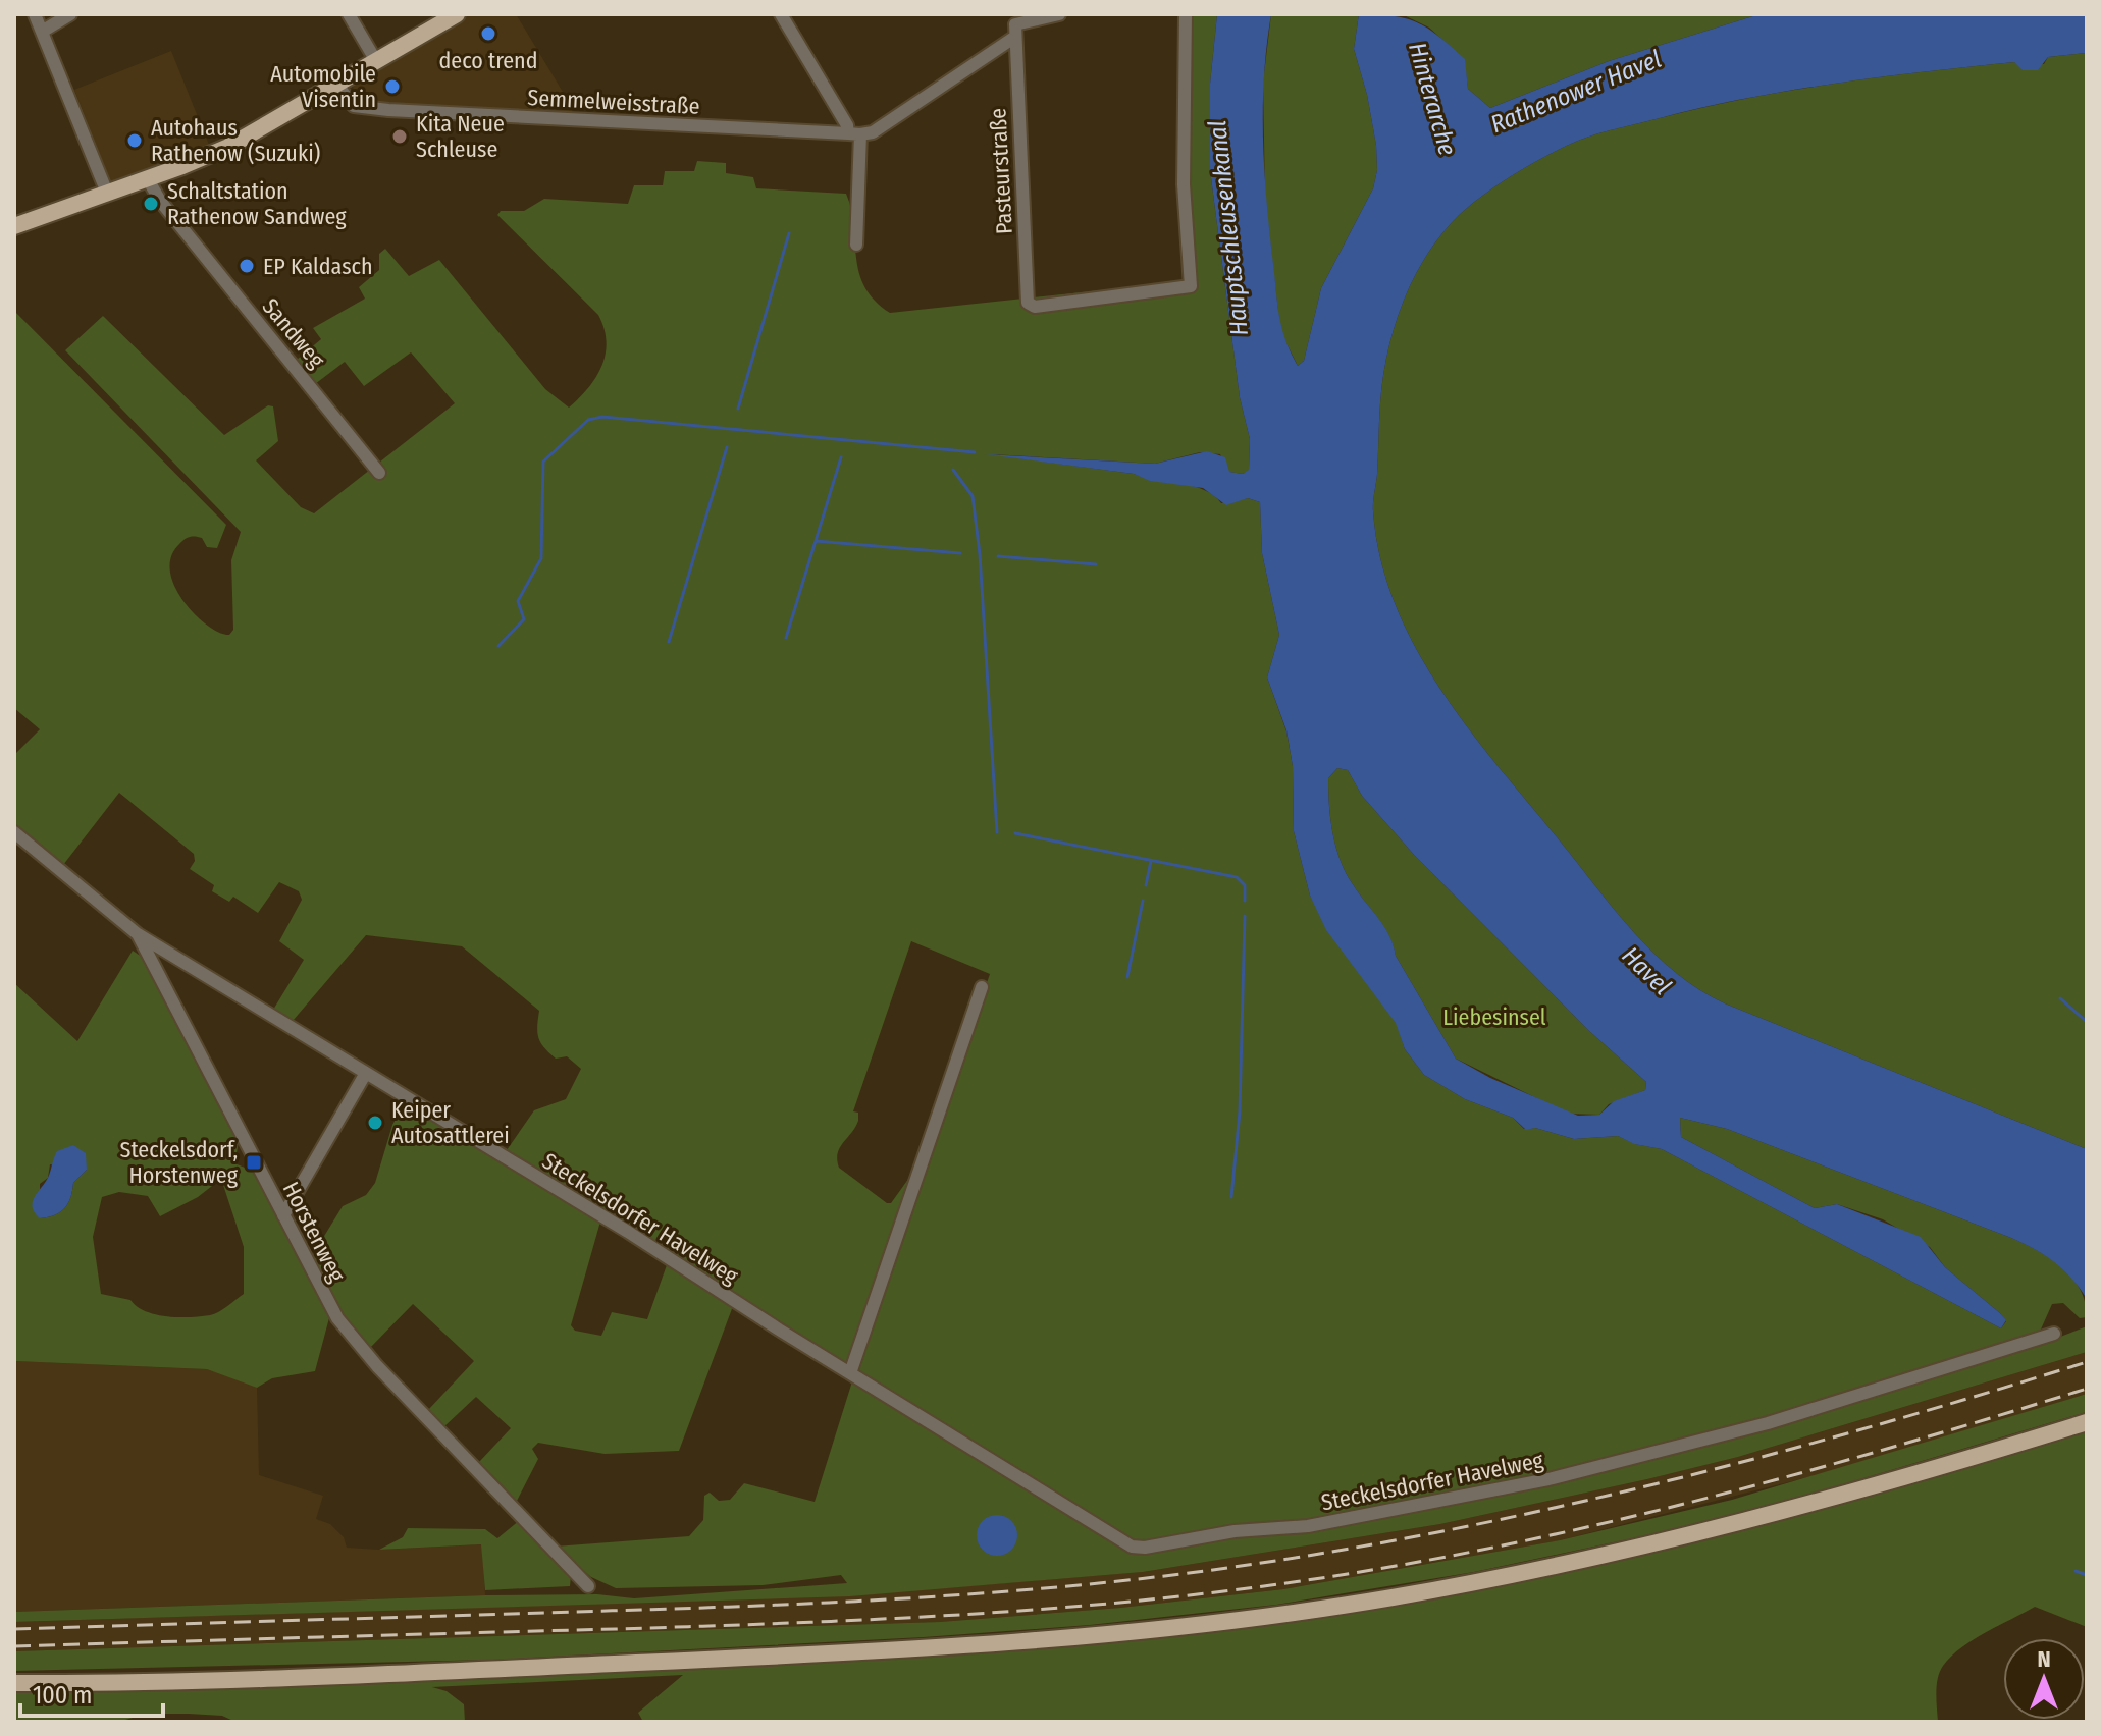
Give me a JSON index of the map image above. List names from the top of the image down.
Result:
{
  "streets": {
    "street": [
      "Semmelweisstraße",
      "Pasteurstraße",
      "Sandweg",
      "Steckelsdorfer Havelweg",
      "Horstenweg"
    ]
  },
  "crossings": [
    ["Semmelweisstraße", "Pasteurstraße"],
    ["Steckelsdorfer Havelweg", "Horstenweg"]
  ],
  "water": [
    "Rathenower Havel",
    "Hinterarche",
    "Hauptschleusenkanal",
    "Havel"
  ],
  "parks": ["Liebesinsel"],
  "places": {
    "other": [
      "deco trend",
      "Automobile Visentin",
      "Kita Neue Schleuse",
      "Autohaus Rathenow (Suzuki)",
      "Schaltstation Rathenow Sandweg",
      "EP Kaldasch",
      "Keiper Autosattlerei"
    ],
    "transit": ["Steckelsdorf, Horstenweg"]
  },
  "scale_bar": "100 m",
  "north": "top"
}
